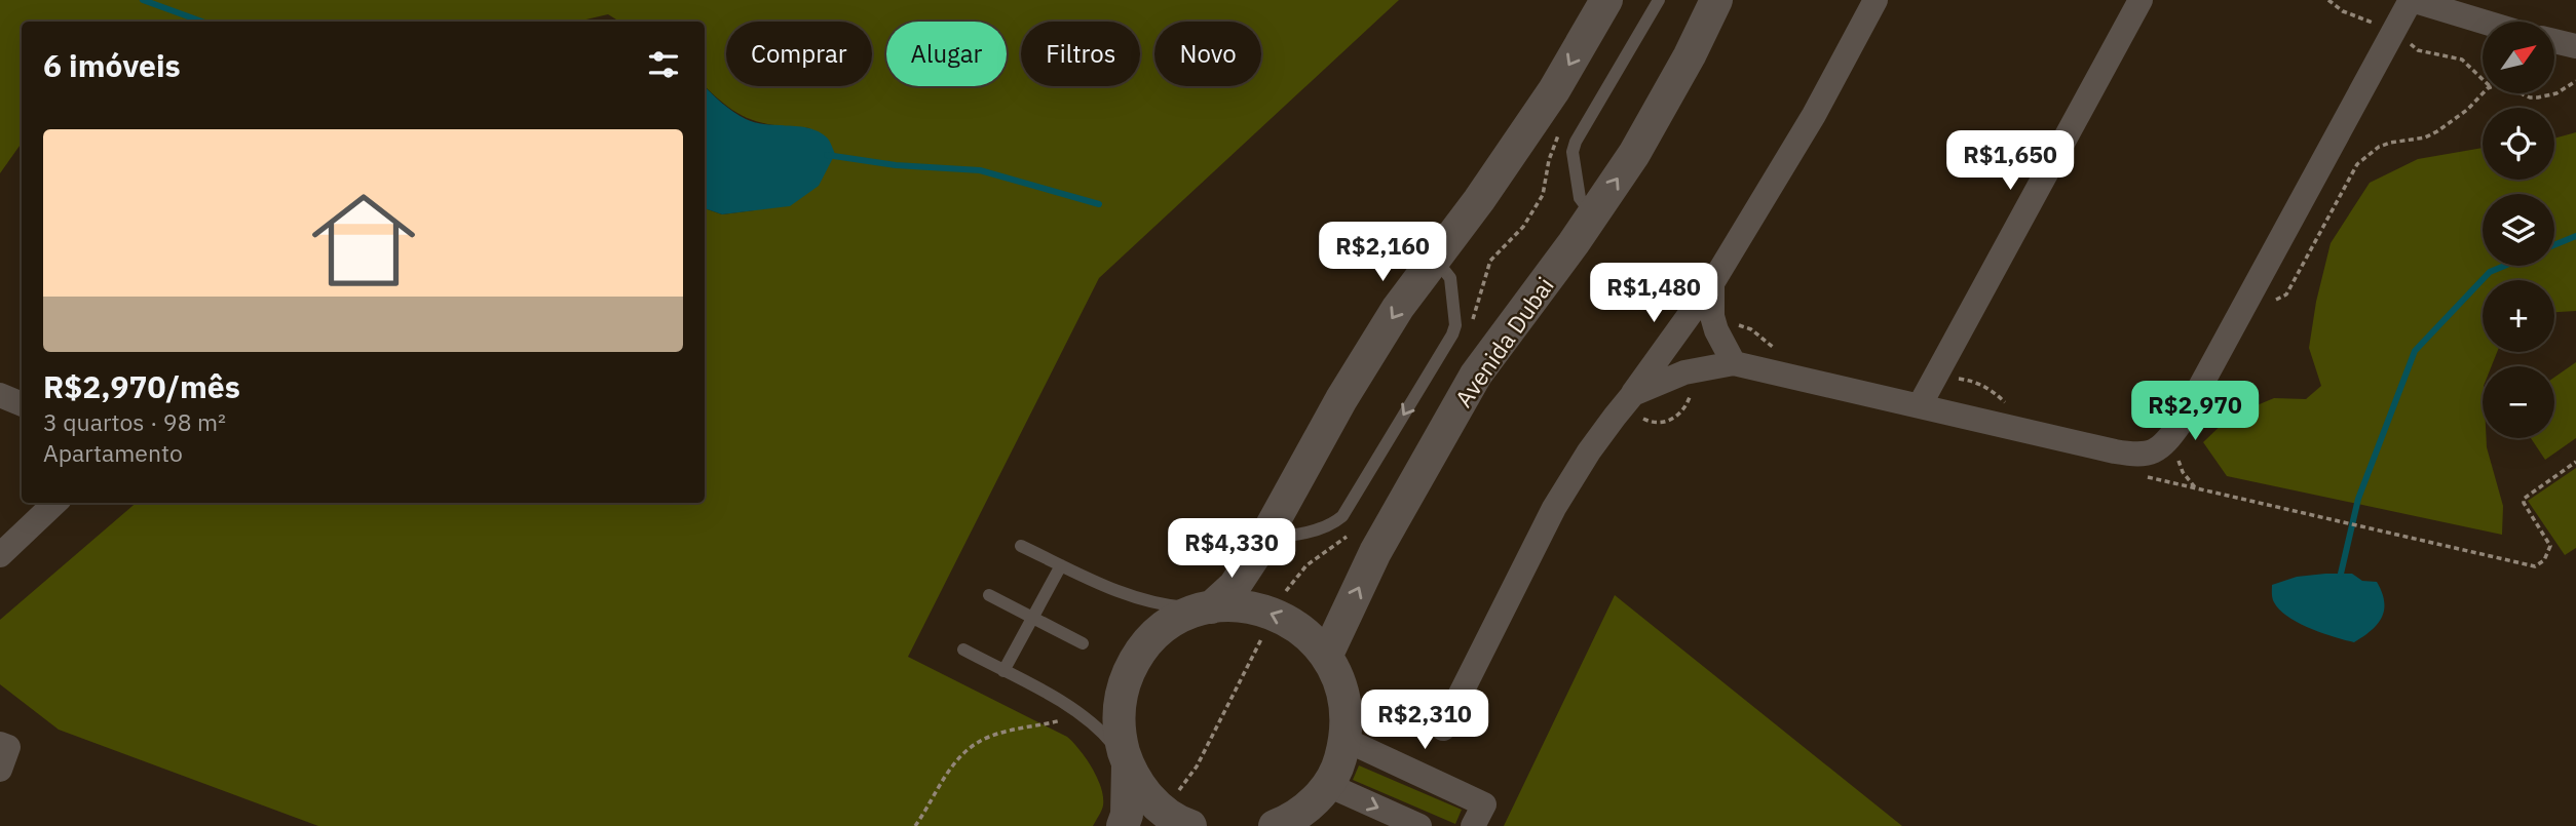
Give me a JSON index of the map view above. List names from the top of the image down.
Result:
{
  "streets": {
    "street": ["Avenida Dubai"]
  },
  "north": "top right",
  "page": {
    "map_buttons": ["+", "−"],
    "chip": [
      "Comprar",
      "Alugar",
      "Filtros",
      "Novo"
    ],
    "heading": "6 imóveis",
    "list": [
      {
        "name": "R$2,970/mês",
        "note": "3 quartos · 98 m² · Apartamento"
      }
    ],
    "price": [
      "R$1,650",
      "R$2,160",
      "R$1,480",
      "R$2,970",
      "R$4,330",
      "R$2,310"
    ]
  }
}
